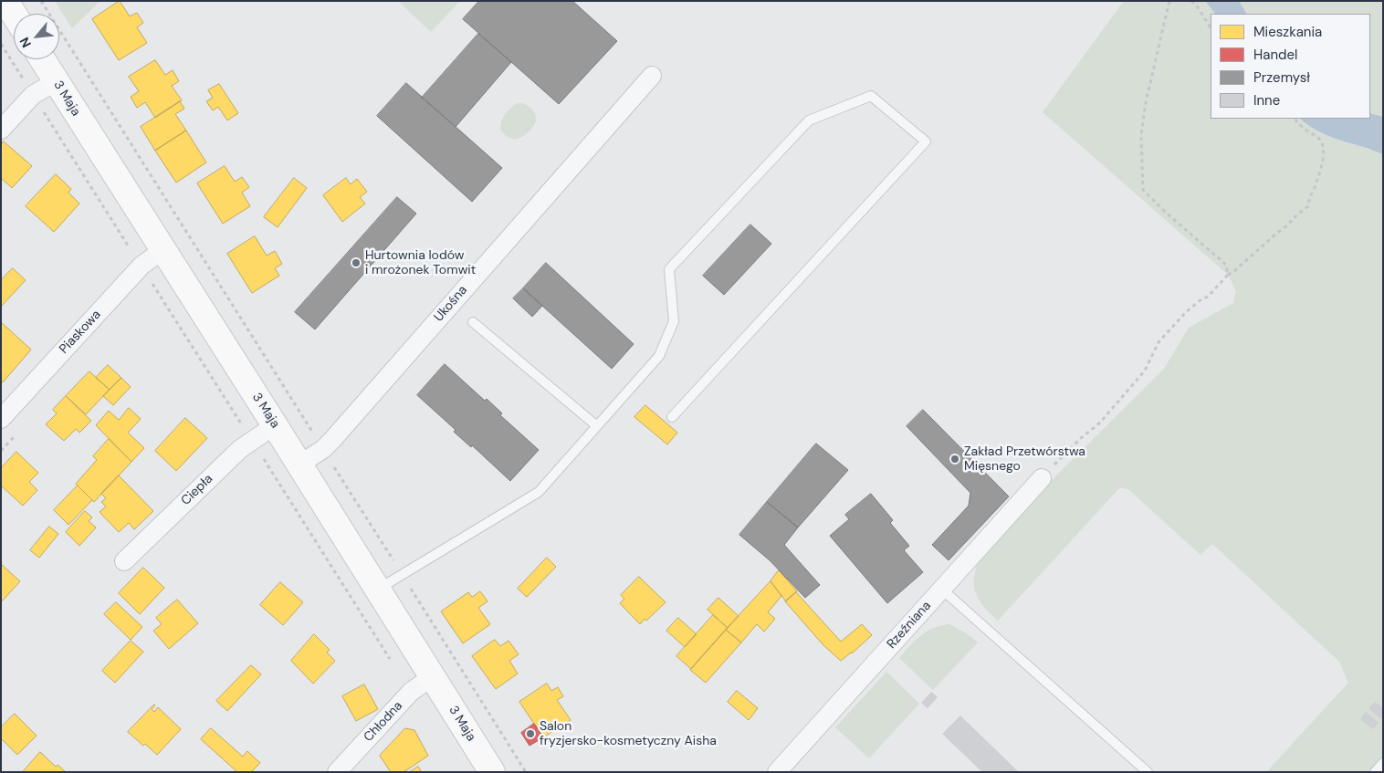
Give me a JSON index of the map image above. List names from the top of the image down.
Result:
{
  "streets": {
    "street": [
      "3 Maja",
      "Ukośna",
      "Piaskowa",
      "Ciepła",
      "Rzeźniana",
      "Chłodna"
    ]
  },
  "crossings": [
    ["3 Maja", "Ukośna"],
    ["3 Maja", "Piaskowa"],
    ["3 Maja", "Ciepła"],
    ["3 Maja", "Chłodna"]
  ],
  "places": ["Hurtownia lodów i mrożonek Tomwit", "Zakład Przetwórstwa Mięsnego", "Salon fryzjersko-kosmetyczny Aisha"],
  "legend": [
    "Mieszkania",
    "Handel",
    "Przemysł",
    "Inne"
  ],
  "north": "bottom left"
}
